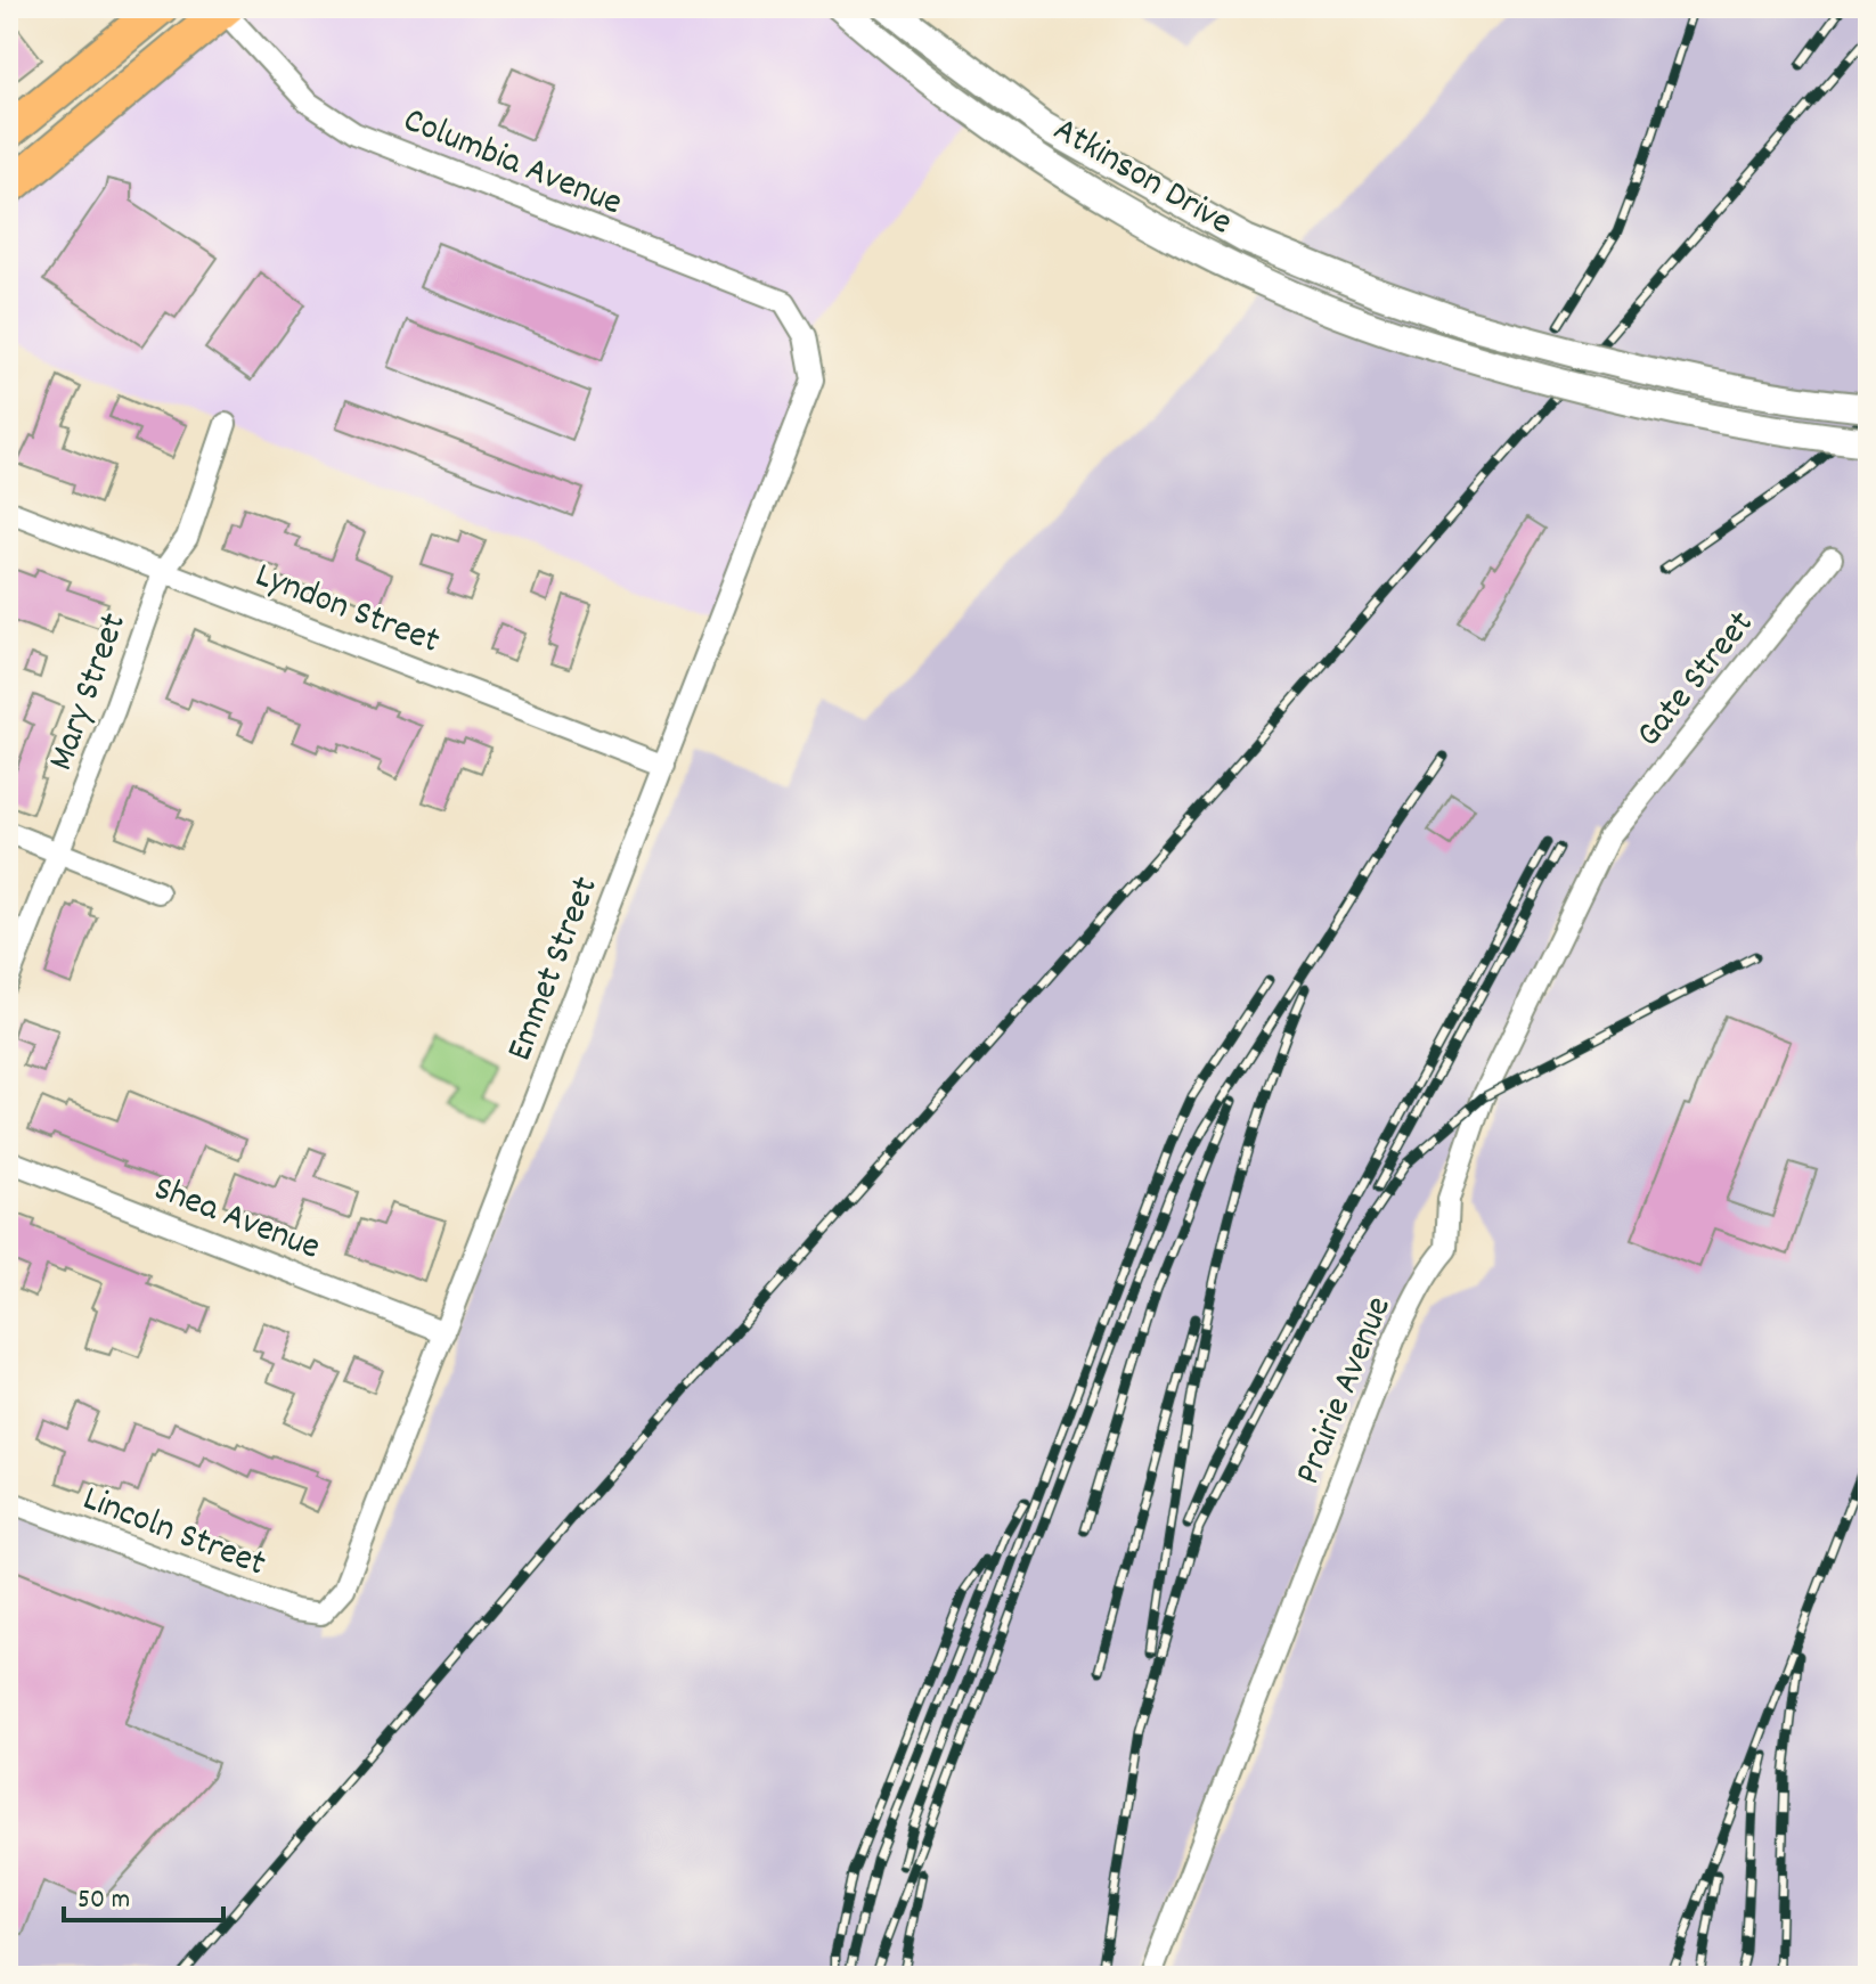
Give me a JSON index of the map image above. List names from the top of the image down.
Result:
{
  "streets": {
    "street": [
      "Columbia Avenue",
      "Atkinson Drive",
      "Lyndon Street",
      "Gate Street",
      "Mary Street",
      "Emmet Street",
      "Shea Avenue",
      "Prairie Avenue",
      "Lincoln Street"
    ]
  },
  "crossings": [
    ["Columbia Avenue", "Emmet Street"],
    ["Lyndon Street", "Mary Street"],
    ["Lyndon Street", "Emmet Street"],
    ["Gate Street", "Prairie Avenue"],
    ["Emmet Street", "Shea Avenue"],
    ["Emmet Street", "Lincoln Street"]
  ],
  "scale_bar": "50 m"
}
